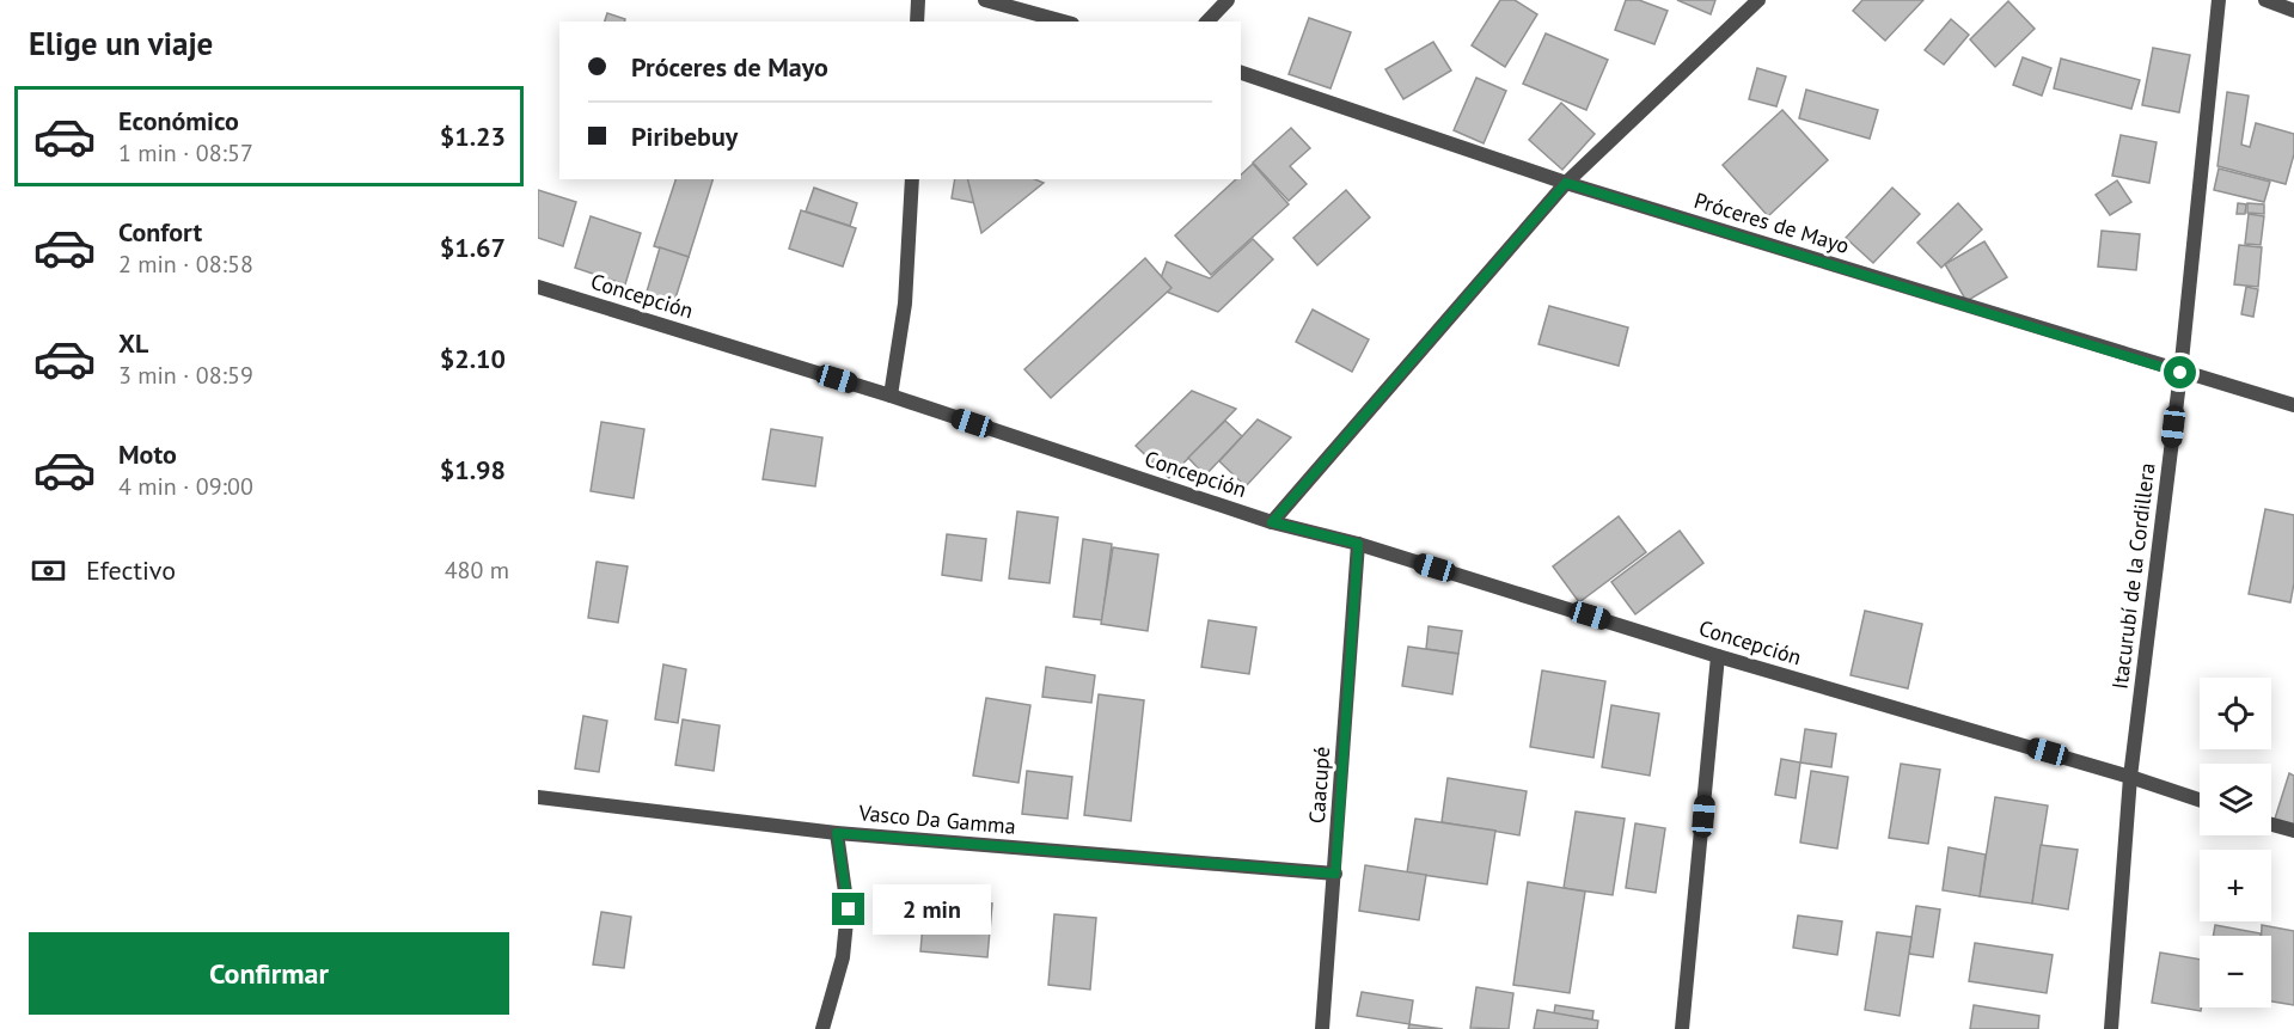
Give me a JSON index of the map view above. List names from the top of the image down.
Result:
{
  "streets": {
    "street": [
      "Próceres de Mayo",
      "Concepción",
      "Itacurubí de la Cordillera",
      "Caacupé",
      "Vasco Da Gamma"
    ]
  },
  "crossings": [
    ["Próceres de Mayo", "Itacurubí de la Cordillera"],
    ["Concepción", "Itacurubí de la Cordillera"],
    ["Concepción", "Caacupé"],
    ["Caacupé", "Vasco Da Gamma"]
  ],
  "page": {
    "heading": "Elige un viaje",
    "banner": ["Próceres de Mayo", "Piribebuy"],
    "list": [
      {
        "name": "Económico",
        "note": "1 min · 08:57",
        "value": "$1.23"
      },
      {
        "name": "Confort",
        "note": "2 min · 08:58",
        "value": "$1.67"
      },
      {
        "name": "XL",
        "note": "3 min · 08:59",
        "value": "$2.10"
      },
      {
        "name": "Moto",
        "note": "4 min · 09:00",
        "value": "$1.98"
      }
    ],
    "pay": ["Efectivo", "480 m"],
    "map_buttons": ["+", "−"],
    "bubble": "2 min",
    "buttons": "Confirmar"
  }
}
